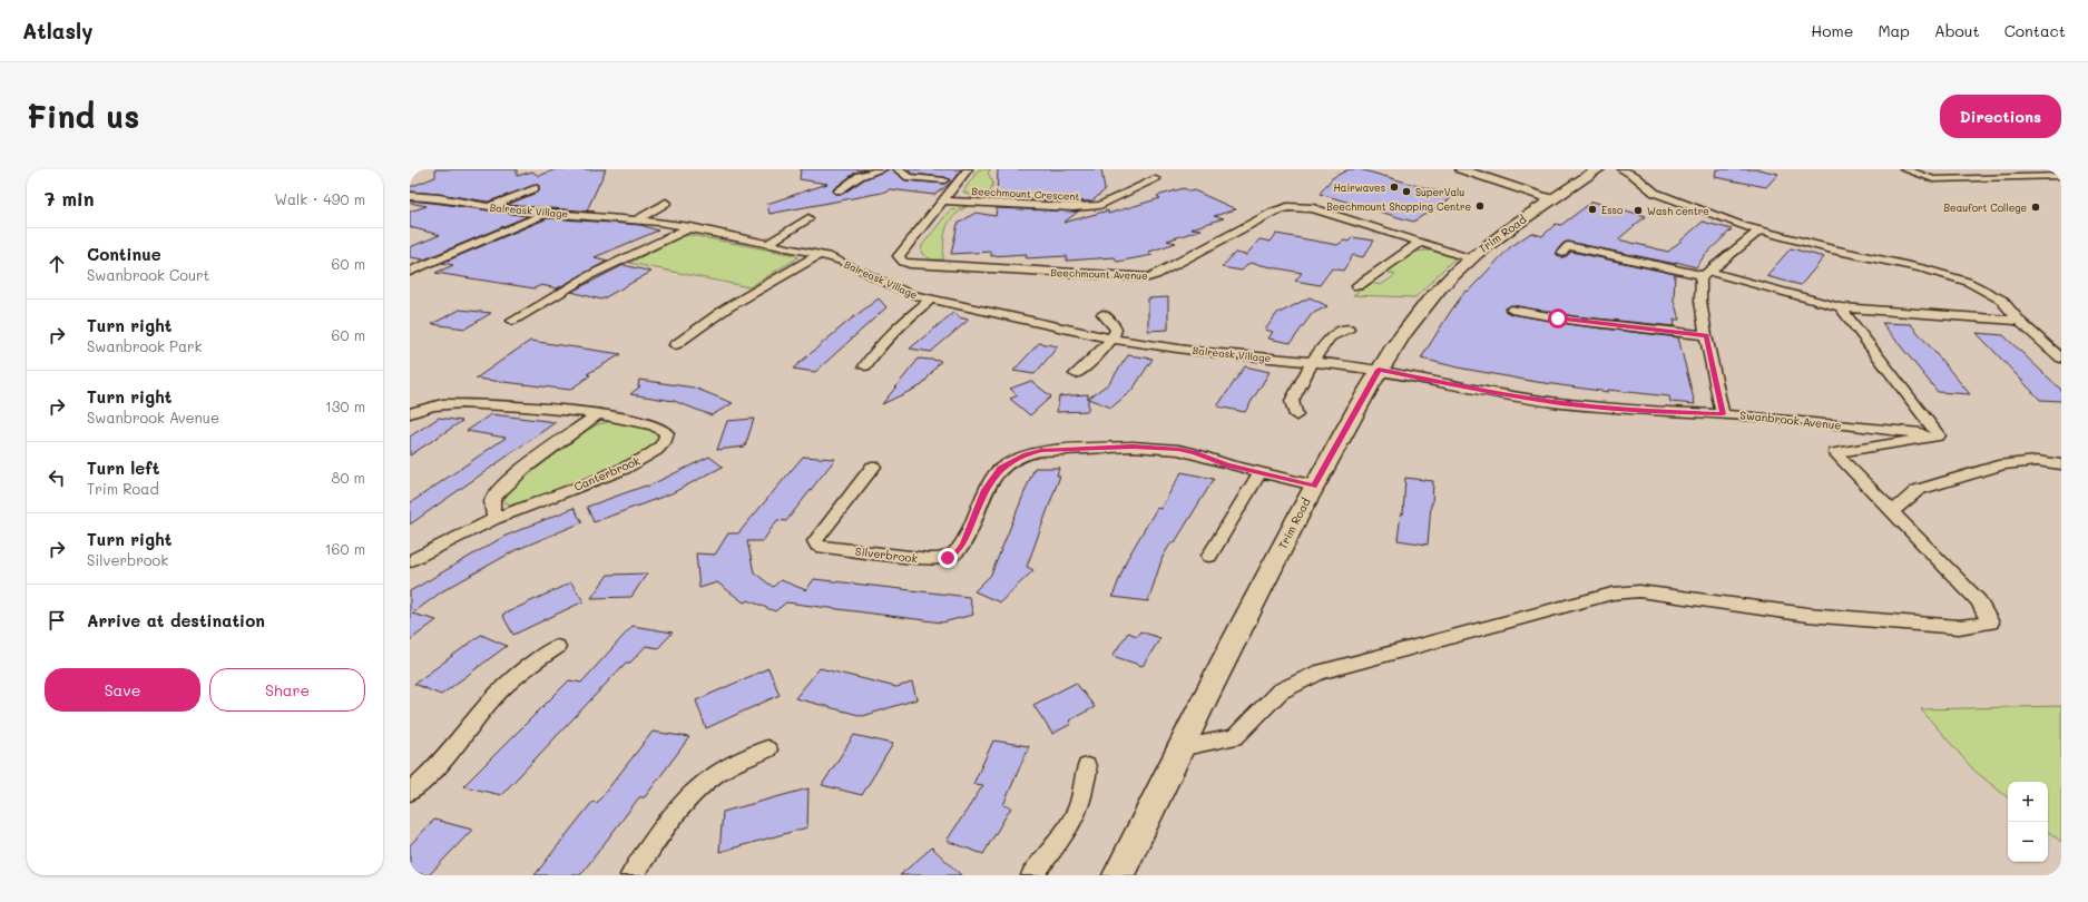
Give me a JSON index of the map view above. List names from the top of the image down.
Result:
{
  "streets": {
    "main road": ["Trim Road"],
    "street": [
      "Beechmount Crescent",
      "Balreask Village",
      "Beechmount Avenue",
      "Swanbrook Avenue",
      "Canterbrook",
      "Silverbrook"
    ]
  },
  "crossings": [
    ["Beechmount Crescent", "Beechmount Avenue"],
    ["Balreask Village", "Trim Road"],
    ["Balreask Village", "Swanbrook Avenue"],
    ["Trim Road", "Beechmount Avenue"],
    ["Trim Road", "Swanbrook Avenue"],
    ["Trim Road", "Silverbrook"]
  ],
  "places": [
    "Hairwaves",
    "SuperValu",
    "Beechmount Shopping Centre",
    "Beaufort College",
    "Esso",
    "Wash centre"
  ],
  "page": {
    "header": "Atlasly",
    "nav": [
      "Home",
      "Map",
      "About",
      "Contact"
    ],
    "buttons": [
      "Directions",
      ["Save", "Share"]
    ],
    "title": "Find us",
    "heading": ["7 min", "Walk · 490 m"],
    "list": [
      ["Continue", "Swanbrook Court", "60 m"],
      ["Turn right", "Swanbrook Park", "60 m"],
      ["Turn right", "Swanbrook Avenue", "130 m"],
      ["Turn left", "Trim Road", "80 m"],
      ["Turn right", "Silverbrook", "160 m"],
      "Arrive at destination"
    ],
    "map_buttons": ["+", "−"]
  }
}
